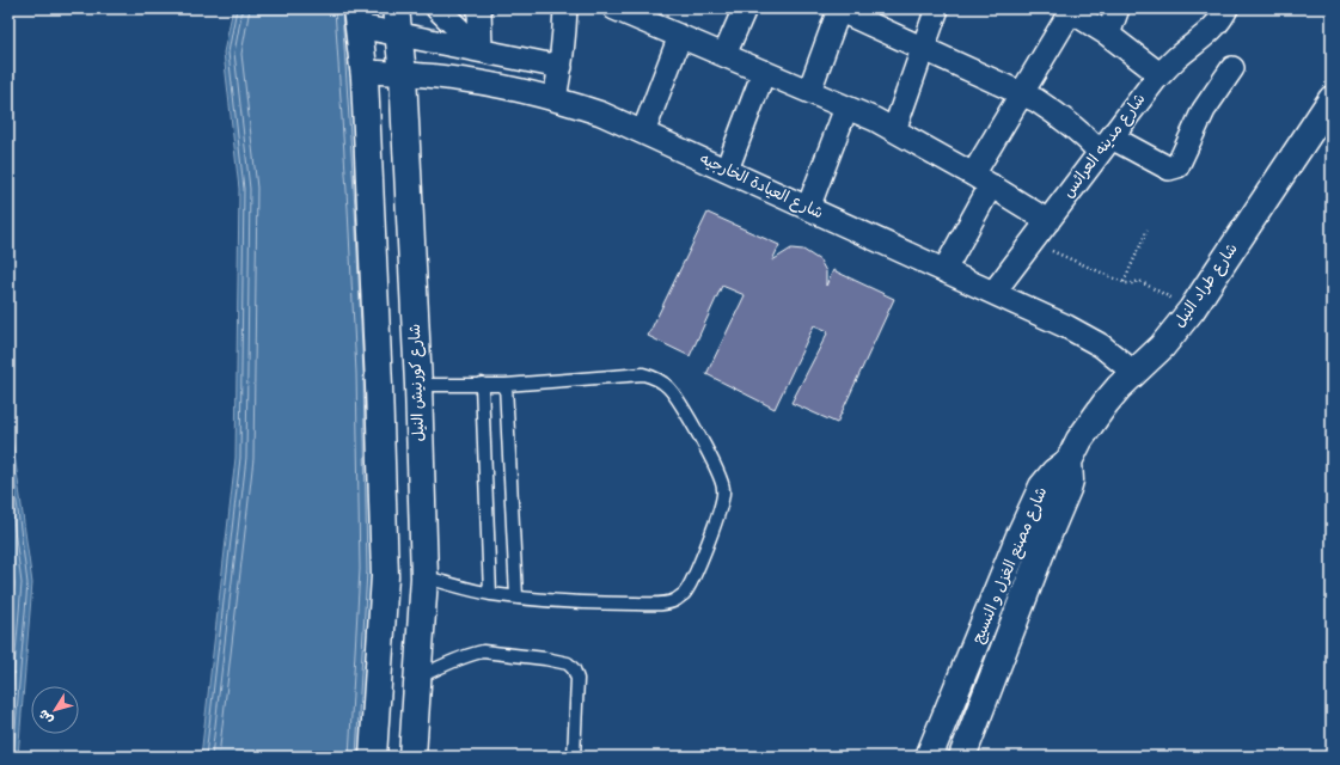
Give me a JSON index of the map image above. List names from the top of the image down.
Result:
{
  "streets": {
    "main road": ["شارع طراد النيل", "شارع كورنيش النيل", "شارع مصنع الغزل و النسيج"],
    "street": ["شارع مدينه العرائس", "شارع العيادة الخارجيه"]
  },
  "crossings": [
    ["شارع مدينه العرائس", "شارع العيادة الخارجيه"],
    ["شارع العيادة الخارجيه", "شارع طراد النيل"],
    ["شارع العيادة الخارجيه", "شارع كورنيش النيل"],
    ["شارع طراد النيل", "شارع مصنع الغزل و النسيج"]
  ],
  "north": "bottom left"
}
